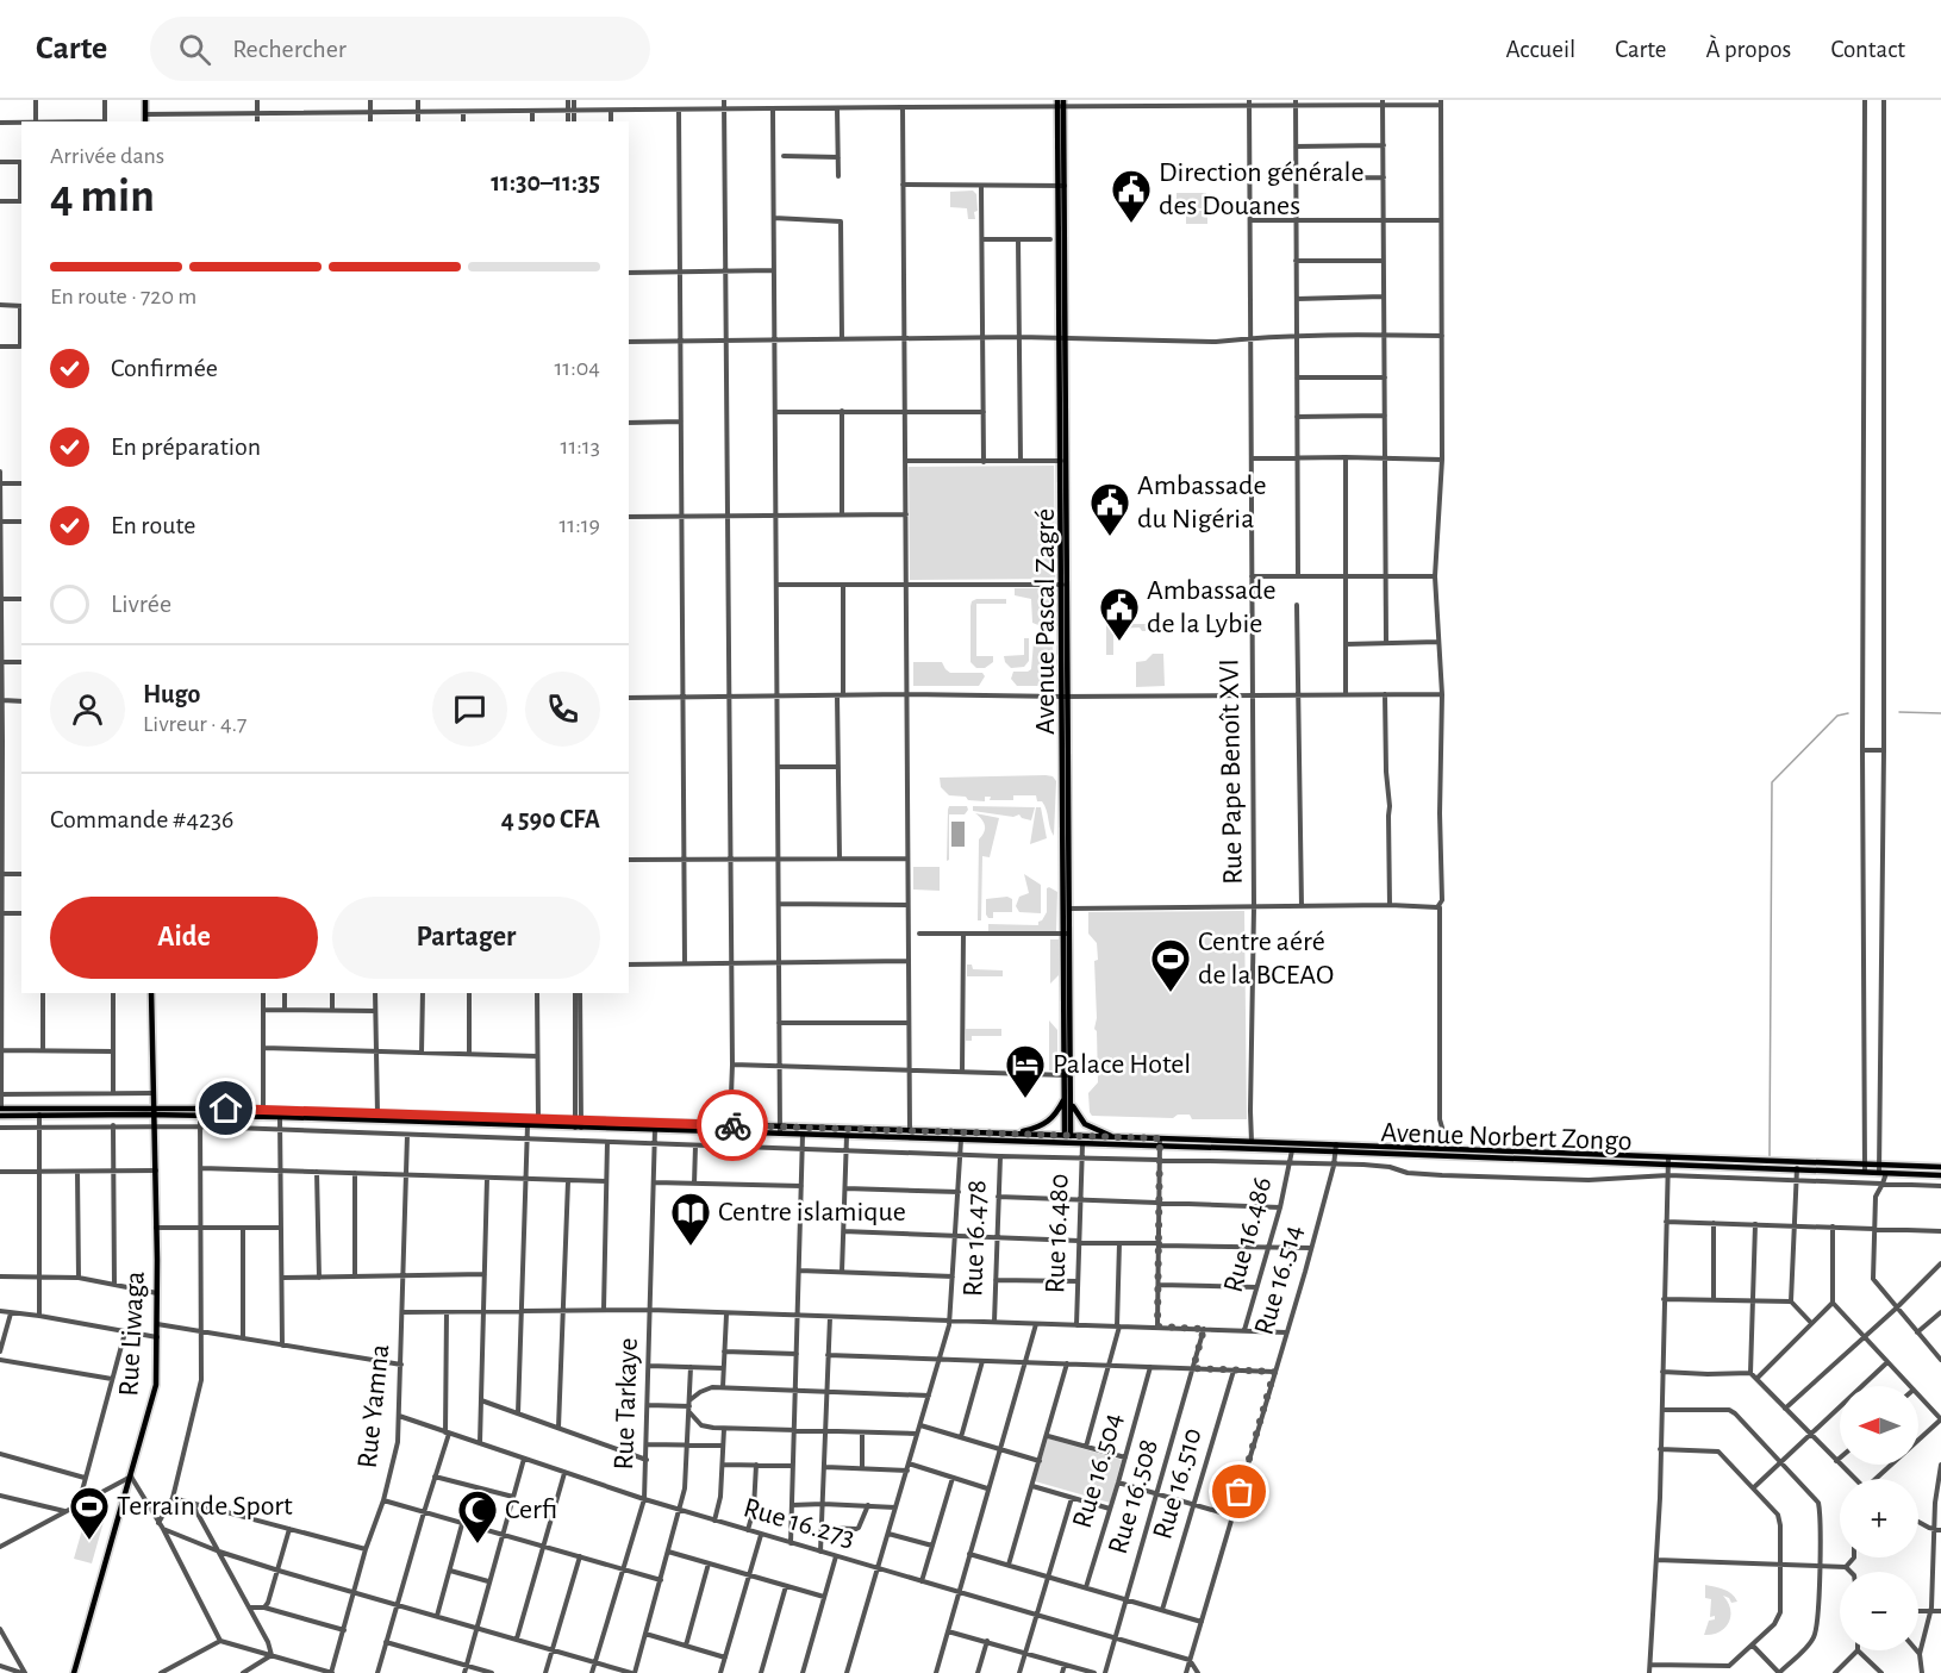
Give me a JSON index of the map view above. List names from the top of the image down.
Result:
{
  "streets": {
    "main road": ["Avenue Pascal Zagré", "Avenue Norbert Zongo", "Rue Liwaga"],
    "street": [
      "Rue Pape Benoît XVI",
      "Rue 16.480",
      "Rue 16.486",
      "Rue 16.478",
      "Rue 16.514",
      "Rue Tarkaye",
      "Rue Yamna",
      "Rue 16.504",
      "Rue 16.510",
      "Rue 16.508",
      "Rue 16.273"
    ]
  },
  "crossings": [
    ["Avenue Pascal Zagré", "Avenue Norbert Zongo"],
    ["Rue Pape Benoît XVI", "Avenue Norbert Zongo"],
    ["Avenue Norbert Zongo", "Rue 16.480"],
    ["Avenue Norbert Zongo", "Rue 16.486"],
    ["Avenue Norbert Zongo", "Rue 16.514"],
    ["Rue 16.514", "Rue 16.273"],
    ["Rue Tarkaye", "Rue 16.273"],
    ["Rue Yamna", "Rue 16.273"],
    ["Rue 16.508", "Rue 16.273"]
  ],
  "places": {
    "public building": ["Direction générale des Douanes", "Ambassade du Nigéria", "Ambassade de la Lybie"],
    "sports": ["Centre aéré de la BCEAO", "Terrain de Sport"],
    "hotel": ["Palace Hotel"],
    "library": ["Centre islamique"],
    "mosque": ["Cerfi"]
  },
  "north": "left",
  "page": {
    "header": "Carte",
    "search": "Rechercher",
    "nav": [
      "Accueil",
      "Carte",
      "À propos",
      "Contact"
    ],
    "heading": ["4 min", "Arrivée dans", "11:30–11:35"],
    "panel": [
      "Hugo",
      "Livreur · 4.7",
      "Commande #4236",
      "4 590 CFA"
    ],
    "bar": "En route · 720 m",
    "list": [
      ["Confirmée", "11:04"],
      ["En préparation", "11:13"],
      ["En route", "11:19"],
      "Livrée"
    ],
    "buttons": ["Aide", "Partager"],
    "map_buttons": ["+", "−"]
  }
}
